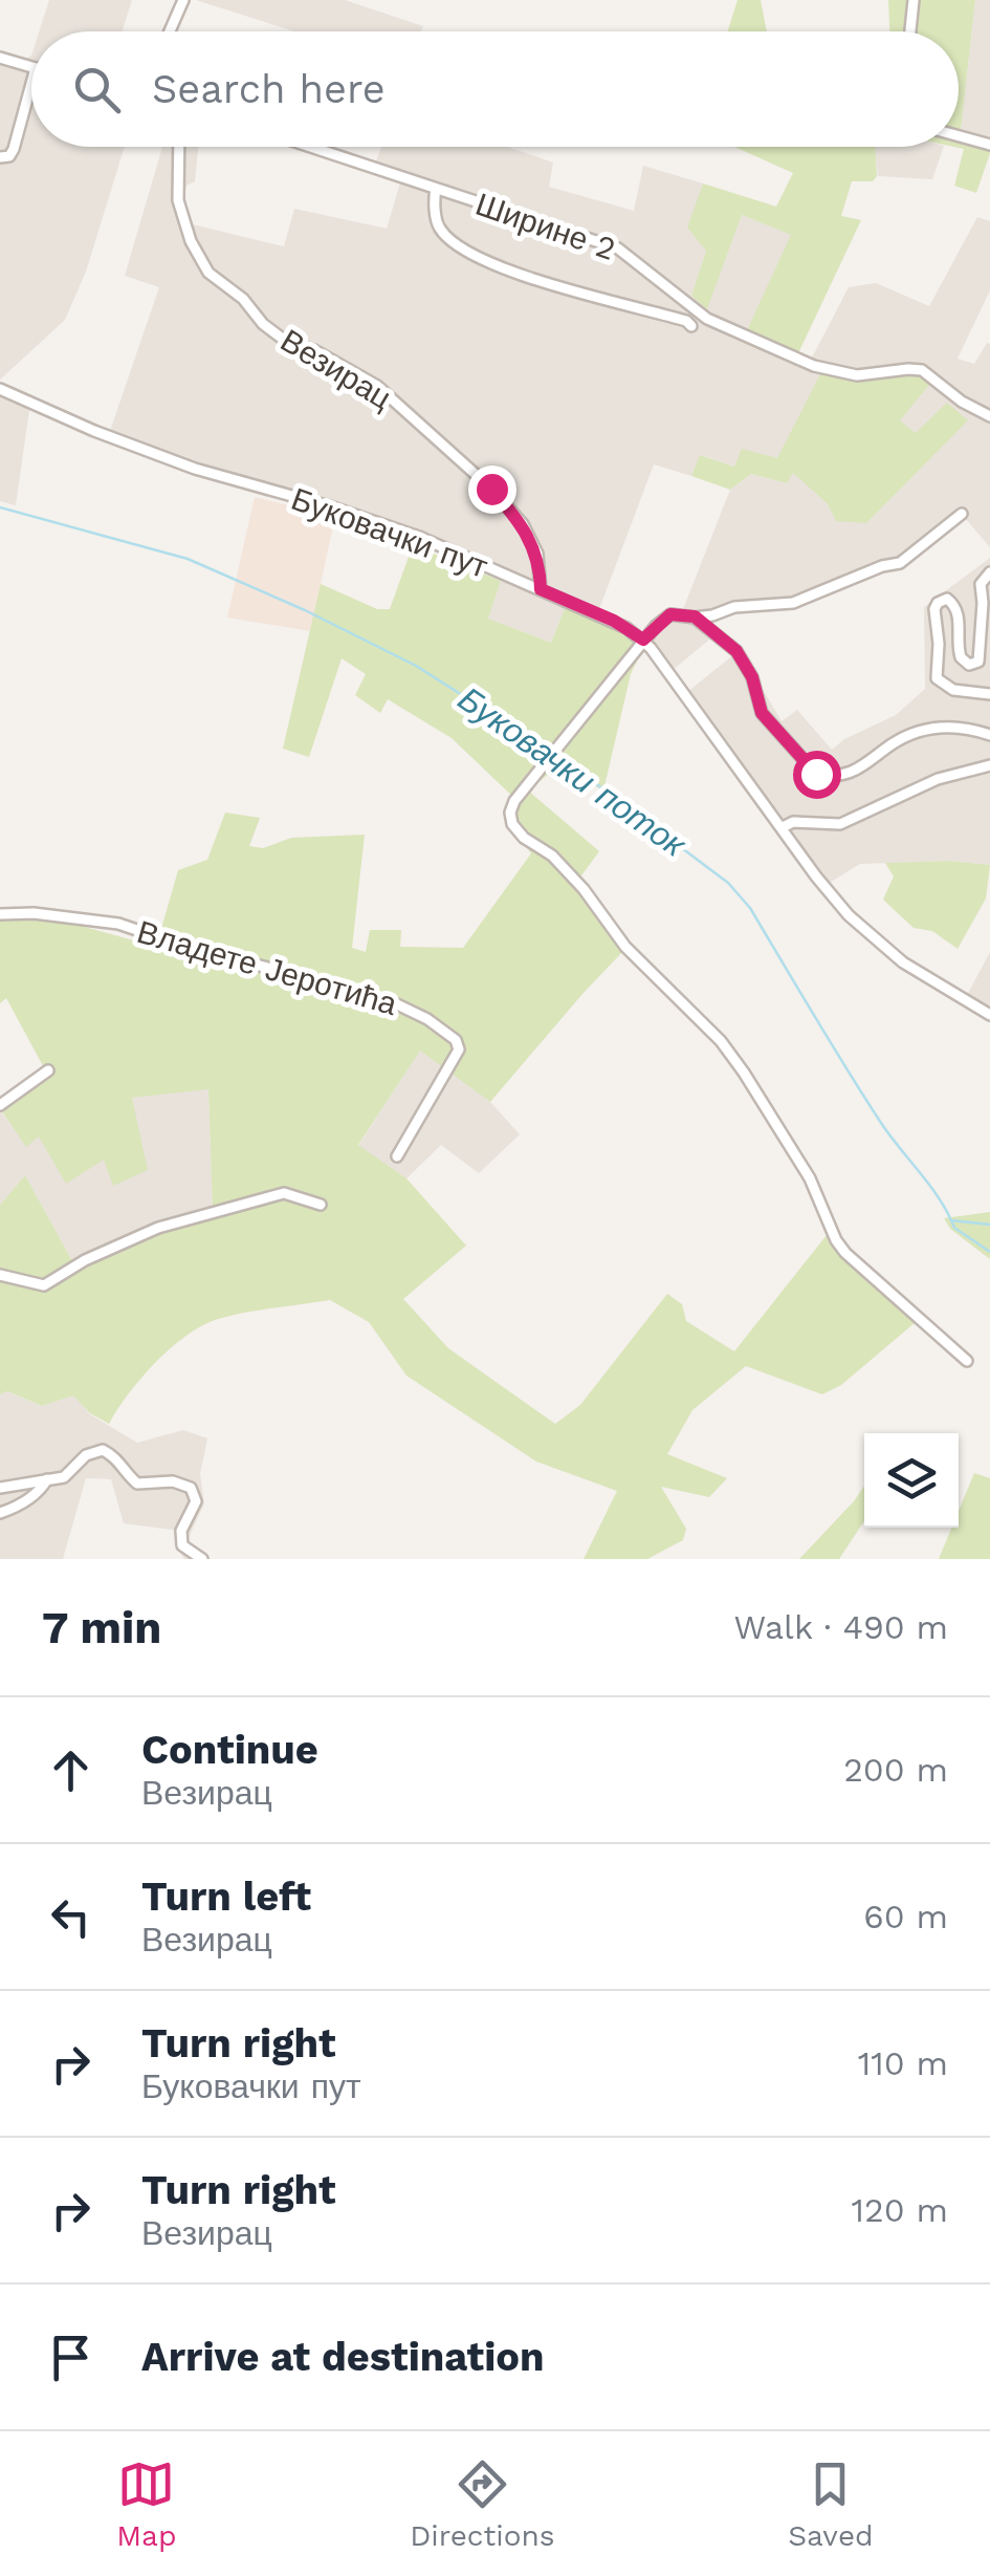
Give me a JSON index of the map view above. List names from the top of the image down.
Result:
{
  "streets": {
    "street": [
      "Ширине 2",
      "Везирац",
      "Буковачки пут",
      "Владете Јеротића"
    ]
  },
  "crossings": [
    ["Везирац", "Буковачки пут"]
  ],
  "water": ["Буковачки поток"],
  "page": {
    "search": "Search here",
    "heading": ["7 min", "Walk · 490 m"],
    "list": [
      ["Continue", "Везирац", "200 m"],
      ["Turn left", "Везирац", "60 m"],
      ["Turn right", "Буковачки пут", "110 m"],
      ["Turn right", "Везирац", "120 m"],
      "Arrive at destination"
    ],
    "nav": ["Map", "Directions", "Saved"]
  }
}
